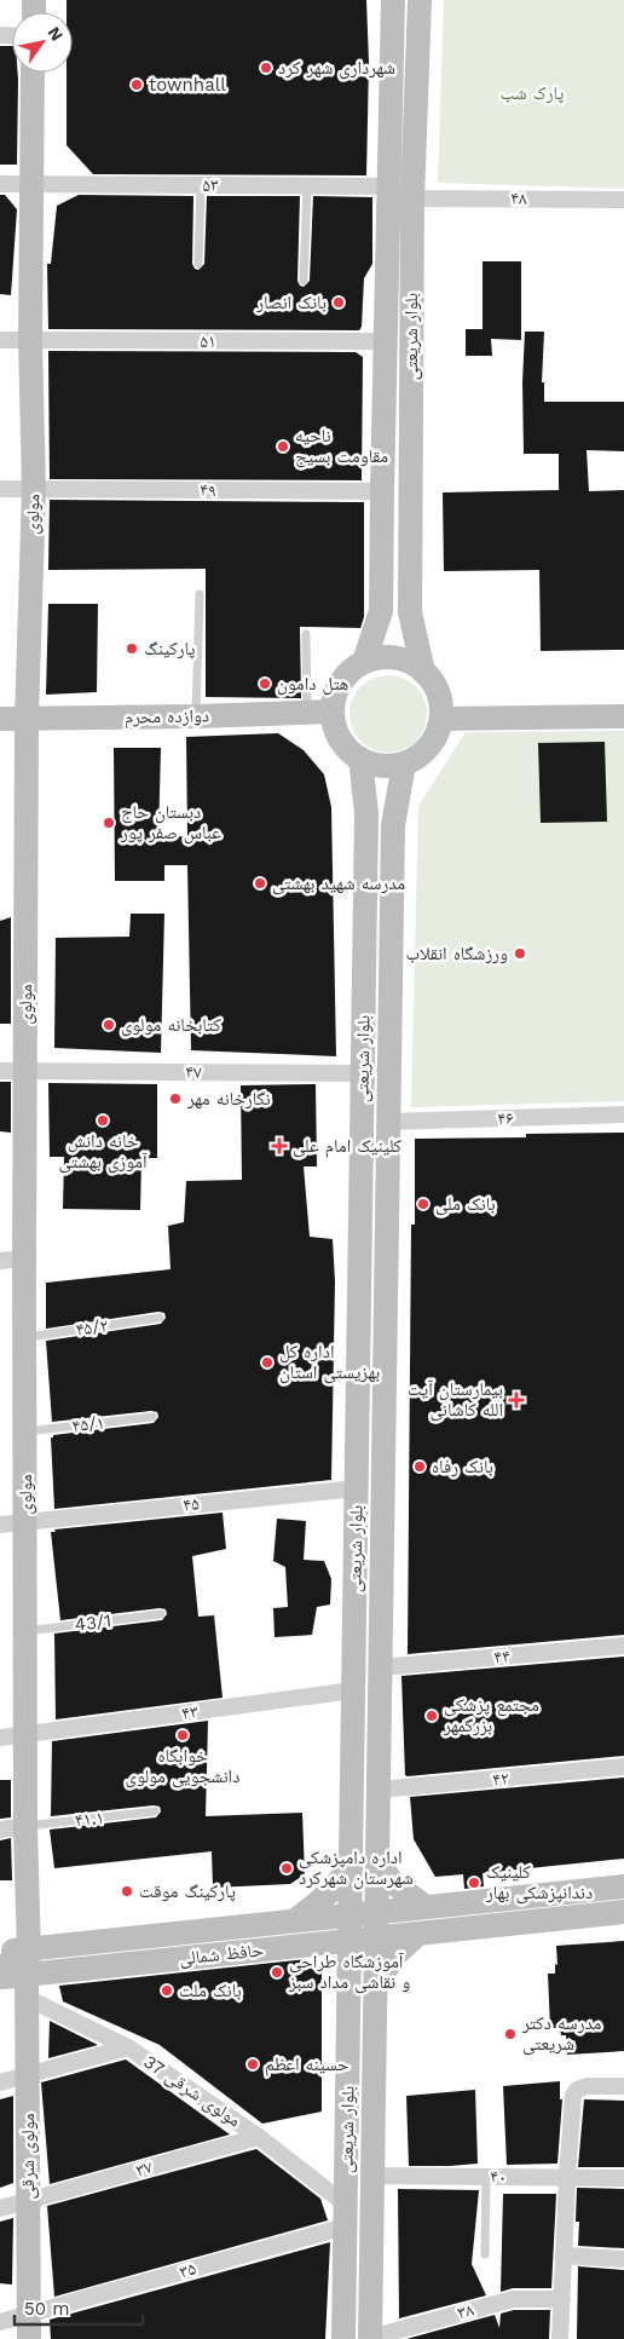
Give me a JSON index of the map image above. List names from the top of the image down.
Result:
{
  "streets": {
    "main road": [
      "بلوار شریعتی",
      "مولوی",
      "دوازده محرم",
      "حافظ شمالی",
      "مولوی شرقی"
    ],
    "street": [
      "۵۳",
      "۴۸",
      "۵۱",
      "۴۹",
      "۴۷",
      "۴۶",
      "۴۵",
      "۴۴",
      "۴۳",
      "۴۲",
      "مولوی شرقی 37",
      "۳۷",
      "۴۰",
      "۳۵",
      "۳۸"
    ],
    "lane": [
      "۴۵/۲",
      "۴۵/۱",
      "43/1",
      "۴۱.۱"
    ]
  },
  "crossings": [
    ["۵۳", "بلوار شریعتی"],
    ["۵۳", "مولوی"],
    ["۴۸", "بلوار شریعتی"],
    ["بلوار شریعتی", "۵۱"],
    ["بلوار شریعتی", "۴۹"],
    ["بلوار شریعتی", "دوازده محرم"],
    ["بلوار شریعتی", "۴۷"],
    ["بلوار شریعتی", "۴۶"],
    ["بلوار شریعتی", "۴۵"],
    ["بلوار شریعتی", "۴۴"],
    ["بلوار شریعتی", "۴۳"],
    ["بلوار شریعتی", "۴۲"],
    ["بلوار شریعتی", "حافظ شمالی"],
    ["بلوار شریعتی", "مولوی شرقی 37"],
    ["بلوار شریعتی", "۴۰"],
    ["بلوار شریعتی", "۳۵"],
    ["بلوار شریعتی", "۳۸"],
    ["۵۱", "مولوی"],
    ["۴۹", "مولوی"],
    ["مولوی", "دوازده محرم"],
    ["مولوی", "۴۷"],
    ["مولوی", "۴۵/۲"],
    ["مولوی", "۴۵/۱"],
    ["مولوی", "۴۵"],
    ["مولوی", "43/1"],
    ["مولوی", "۴۳"],
    ["مولوی", "۴۱.۱"],
    ["مولوی", "حافظ شمالی"],
    ["حافظ شمالی", "مولوی شرقی 37"],
    ["حافظ شمالی", "مولوی شرقی"],
    ["مولوی شرقی 37", "مولوی شرقی"],
    ["مولوی شرقی 37", "۳۷"],
    ["مولوی شرقی 37", "۳۵"],
    ["مولوی شرقی", "۳۷"],
    ["مولوی شرقی", "۳۵"]
  ],
  "parks": ["پارک شب"],
  "places": {
    "other": [
      "شهرداری شهر کرد",
      "townhall",
      "بانک انصار",
      "ناحیه مقاومت بسیج",
      "پارکینگ",
      "هتل دامون",
      "دبستان حاج عباس صفر پور",
      "مدرسه شهید بهشتی",
      "ورزشگاه انقلاب",
      "کتابخانه مولوی",
      "نگارخانه مهر",
      "خانه دانش آموزی بهشتی",
      "بانک ملی",
      "اداره کل بهزیستی استان",
      "بانک رفاه",
      "مجتمع پزشکی بزرگمهر",
      "خوابگاه دانشجویی مولوی",
      "اداره دامپزشکی شهرستان شهرکرد",
      "کلینیک دندانپزشکی بهار",
      "پارکینگ موقت",
      "آموزشگاه طراحی و نقاشی مداد سبز",
      "بانک ملت",
      "مدرسه دکتر شریعتی",
      "حسینه اعظم"
    ],
    "health": ["کلینیک امام علی", "بیمارستان آیت الله کاشانی"]
  },
  "scale_bar": "50 m",
  "north": "top right"
}
